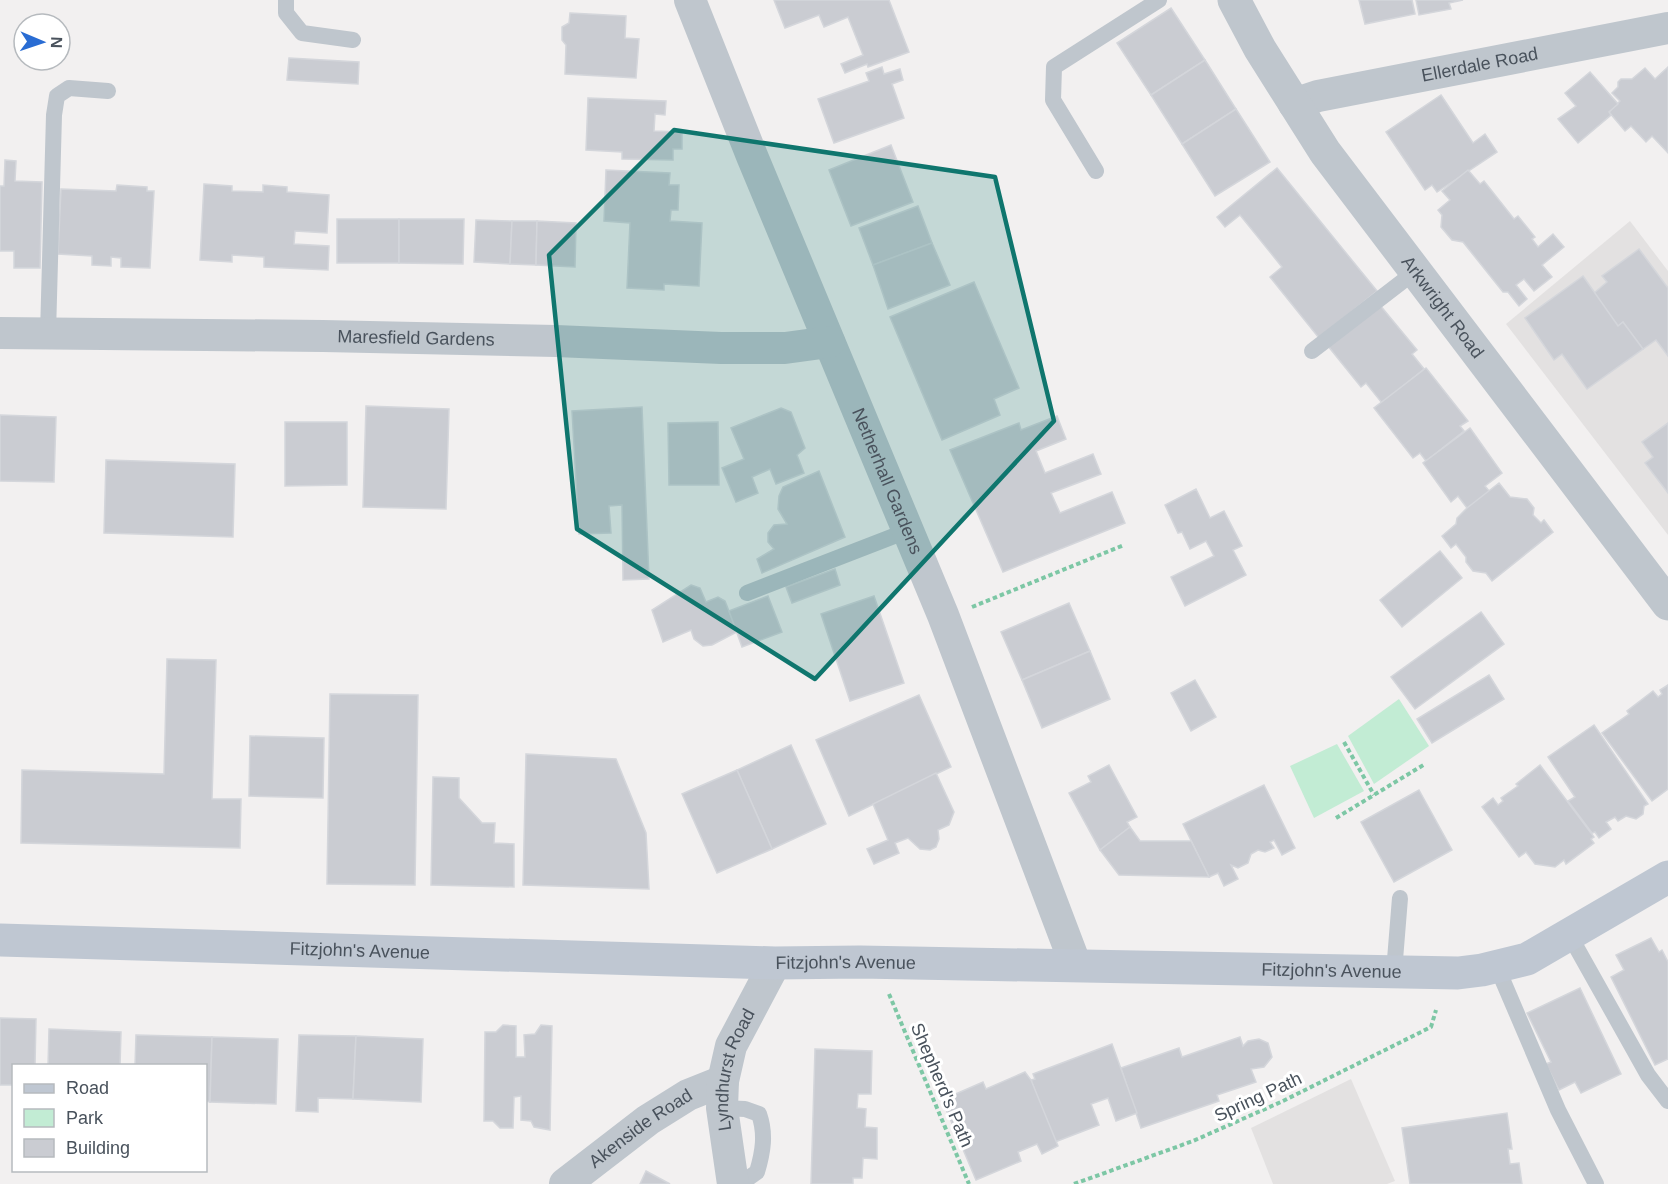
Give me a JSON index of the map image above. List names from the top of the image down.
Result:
{
  "streets": {
    "main road": ["Fitzjohn's Avenue"],
    "street": [
      "Ellerdale Road",
      "Arkwright Road",
      "Maresfield Gardens",
      "Netherhall Gardens",
      "Lyndhurst Road",
      "Akenside Road"
    ],
    "path": ["Shepherd's Path", "Spring Path"]
  },
  "crossings": [
    ["Ellerdale Road", "Arkwright Road"],
    ["Maresfield Gardens", "Netherhall Gardens"],
    ["Netherhall Gardens", "Fitzjohn's Avenue"],
    ["Fitzjohn's Avenue", "Lyndhurst Road"],
    ["Lyndhurst Road", "Akenside Road"]
  ],
  "legend": ["Road", "Park", "Building"],
  "north": "right"
}
